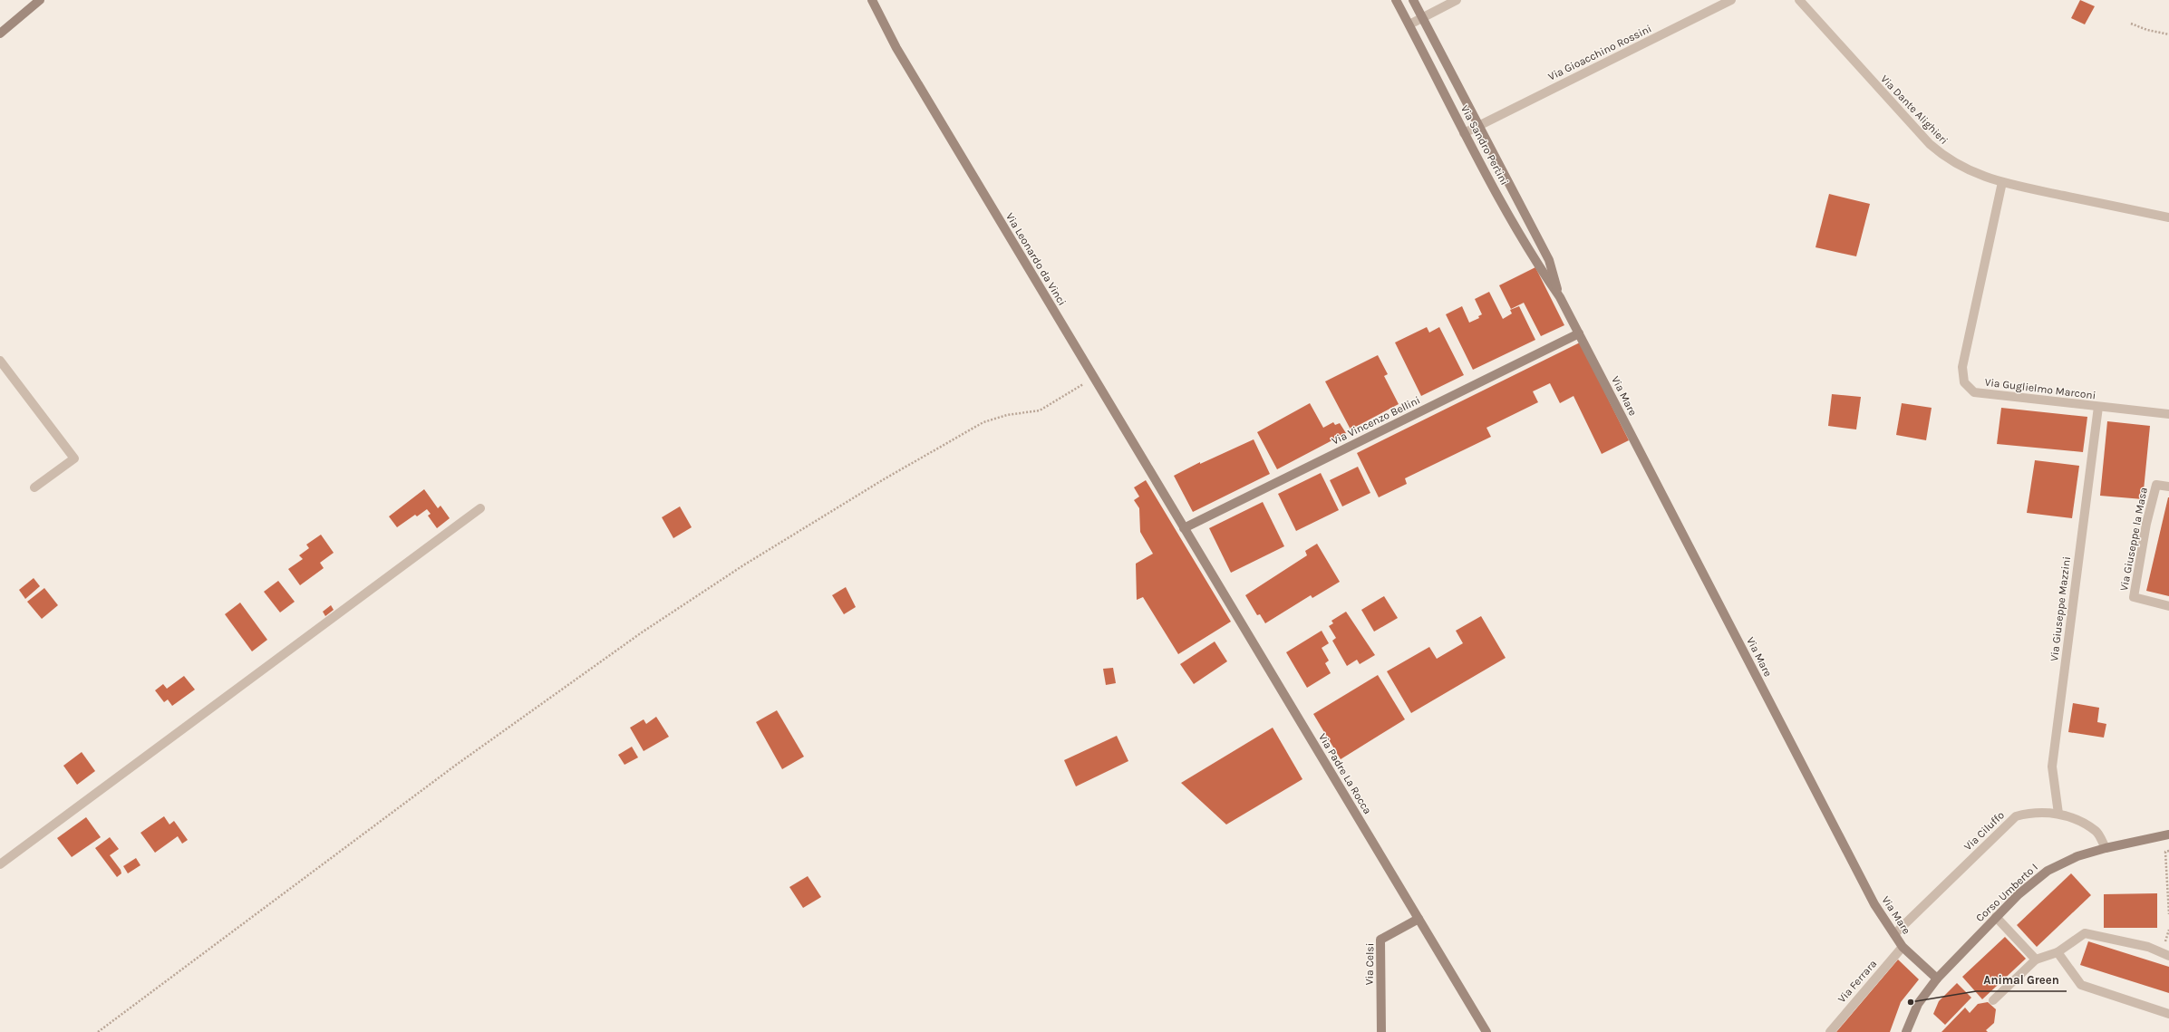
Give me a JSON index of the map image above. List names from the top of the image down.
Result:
{
  "streets": {
    "street": [
      "Via Gioacchino Rossini",
      "Via Dante Alighieri",
      "Via Sandro Pertini",
      "Via Leonardo da Vinci",
      "Via Guglielmo Marconi",
      "Via Mare",
      "Via Vincenzo Bellini",
      "Via Giuseppe la Masa",
      "Via Giuseppe Mazzini",
      "Via Padre La Rocca",
      "Via Ciluffo",
      "Corso Umberto I",
      "Via Celsi",
      "Via Ferrara"
    ]
  },
  "crossings": [
    ["Via Gioacchino Rossini", "Via Sandro Pertini"],
    ["Via Dante Alighieri", "Via Guglielmo Marconi"],
    ["Via Sandro Pertini", "Via Mare"],
    ["Via Sandro Pertini", "Via Vincenzo Bellini"],
    ["Via Leonardo da Vinci", "Via Vincenzo Bellini"],
    ["Via Leonardo da Vinci", "Via Padre La Rocca"],
    ["Via Guglielmo Marconi", "Via Giuseppe Mazzini"],
    ["Via Mare", "Via Vincenzo Bellini"],
    ["Via Mare", "Via Ciluffo"],
    ["Via Mare", "Corso Umberto I"],
    ["Via Mare", "Via Ferrara"],
    ["Via Vincenzo Bellini", "Via Padre La Rocca"],
    ["Via Giuseppe Mazzini", "Via Ciluffo"],
    ["Via Padre La Rocca", "Via Celsi"],
    ["Via Ciluffo", "Corso Umberto I"]
  ],
  "places": ["Animal Green"]
}
